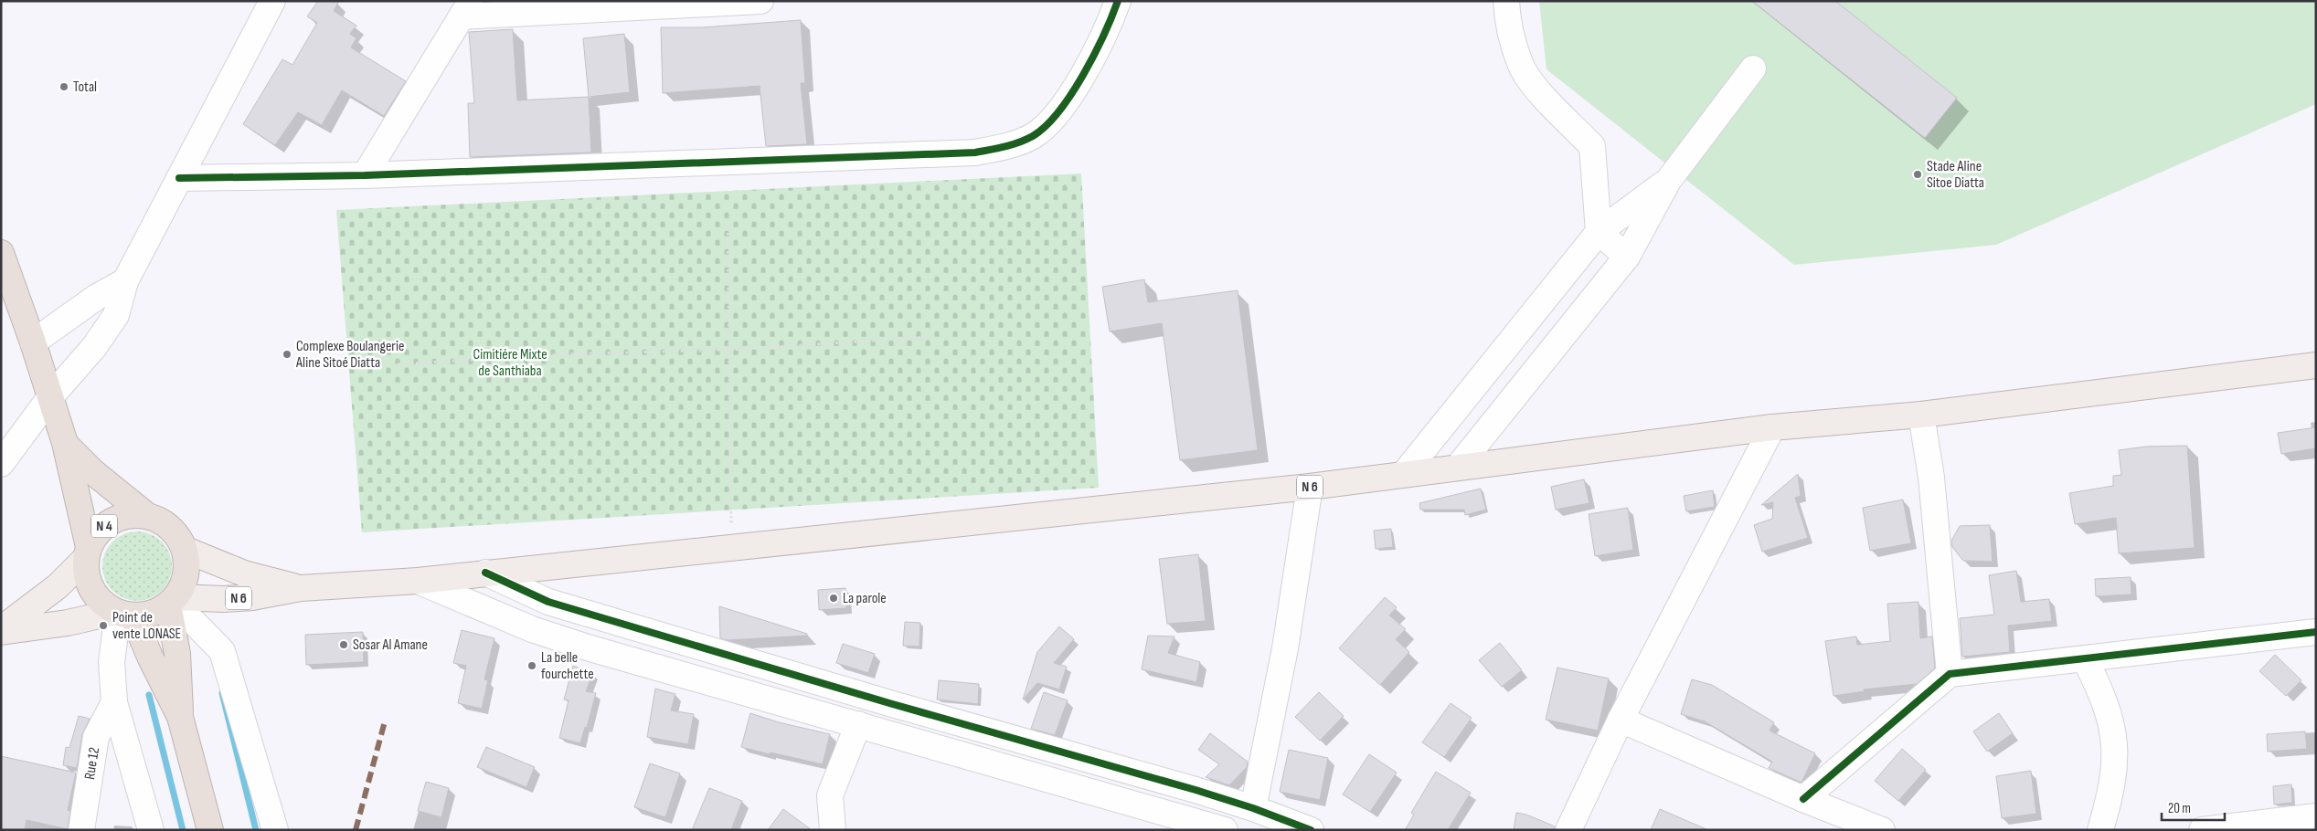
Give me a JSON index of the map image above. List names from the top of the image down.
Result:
{
  "streets": {
    "highway": ["N 4"],
    "main road": ["N 6"],
    "street": ["Rue 12"]
  },
  "crossings": [
    ["N 6", "N 4"]
  ],
  "parks": ["Cimitiére Mixte de Santhiaba"],
  "places": [
    "Total",
    "Stade Aline Sitoe Diatta",
    "Complexe Boulangerie Aline Sitoé Diatta",
    "La parole",
    "Point de vente LONASE",
    "Sosar Al Amane",
    "La belle fourchette"
  ],
  "scale_bar": "20 m"
}
